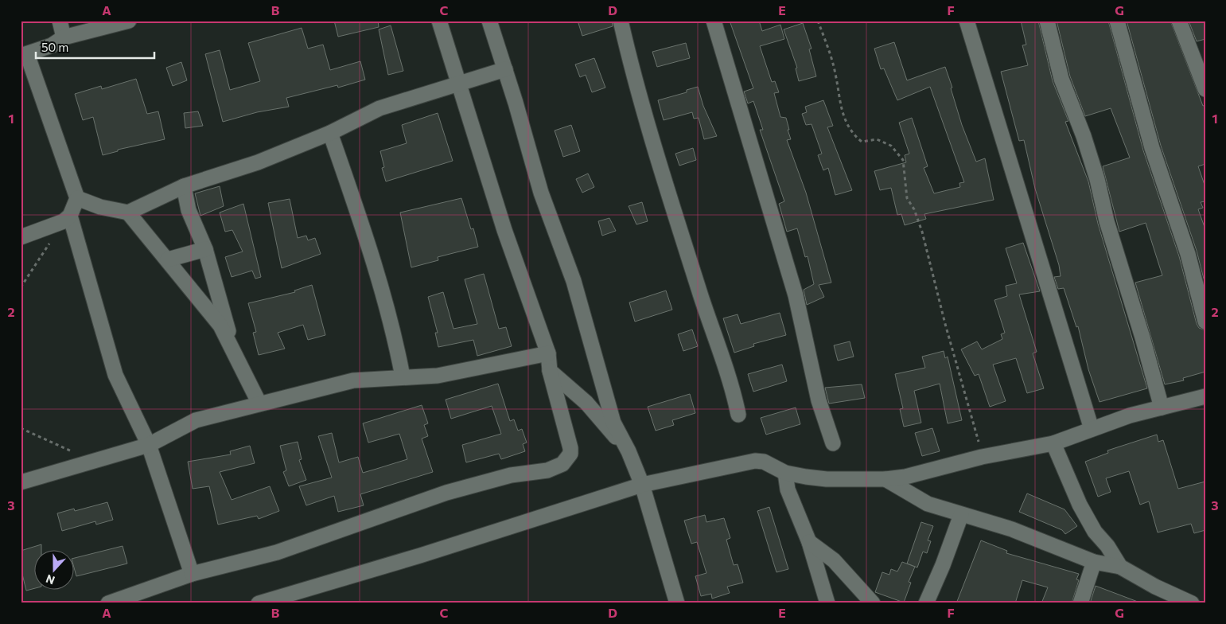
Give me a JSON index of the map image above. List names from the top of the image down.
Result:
{
  "scale_bar": "50 m",
  "north": "bottom",
  "grid": {
    "columns": [
      "A",
      "B",
      "C",
      "D",
      "E",
      "F",
      "G"
    ],
    "rows": ["1", "2", "3"]
  }
}
